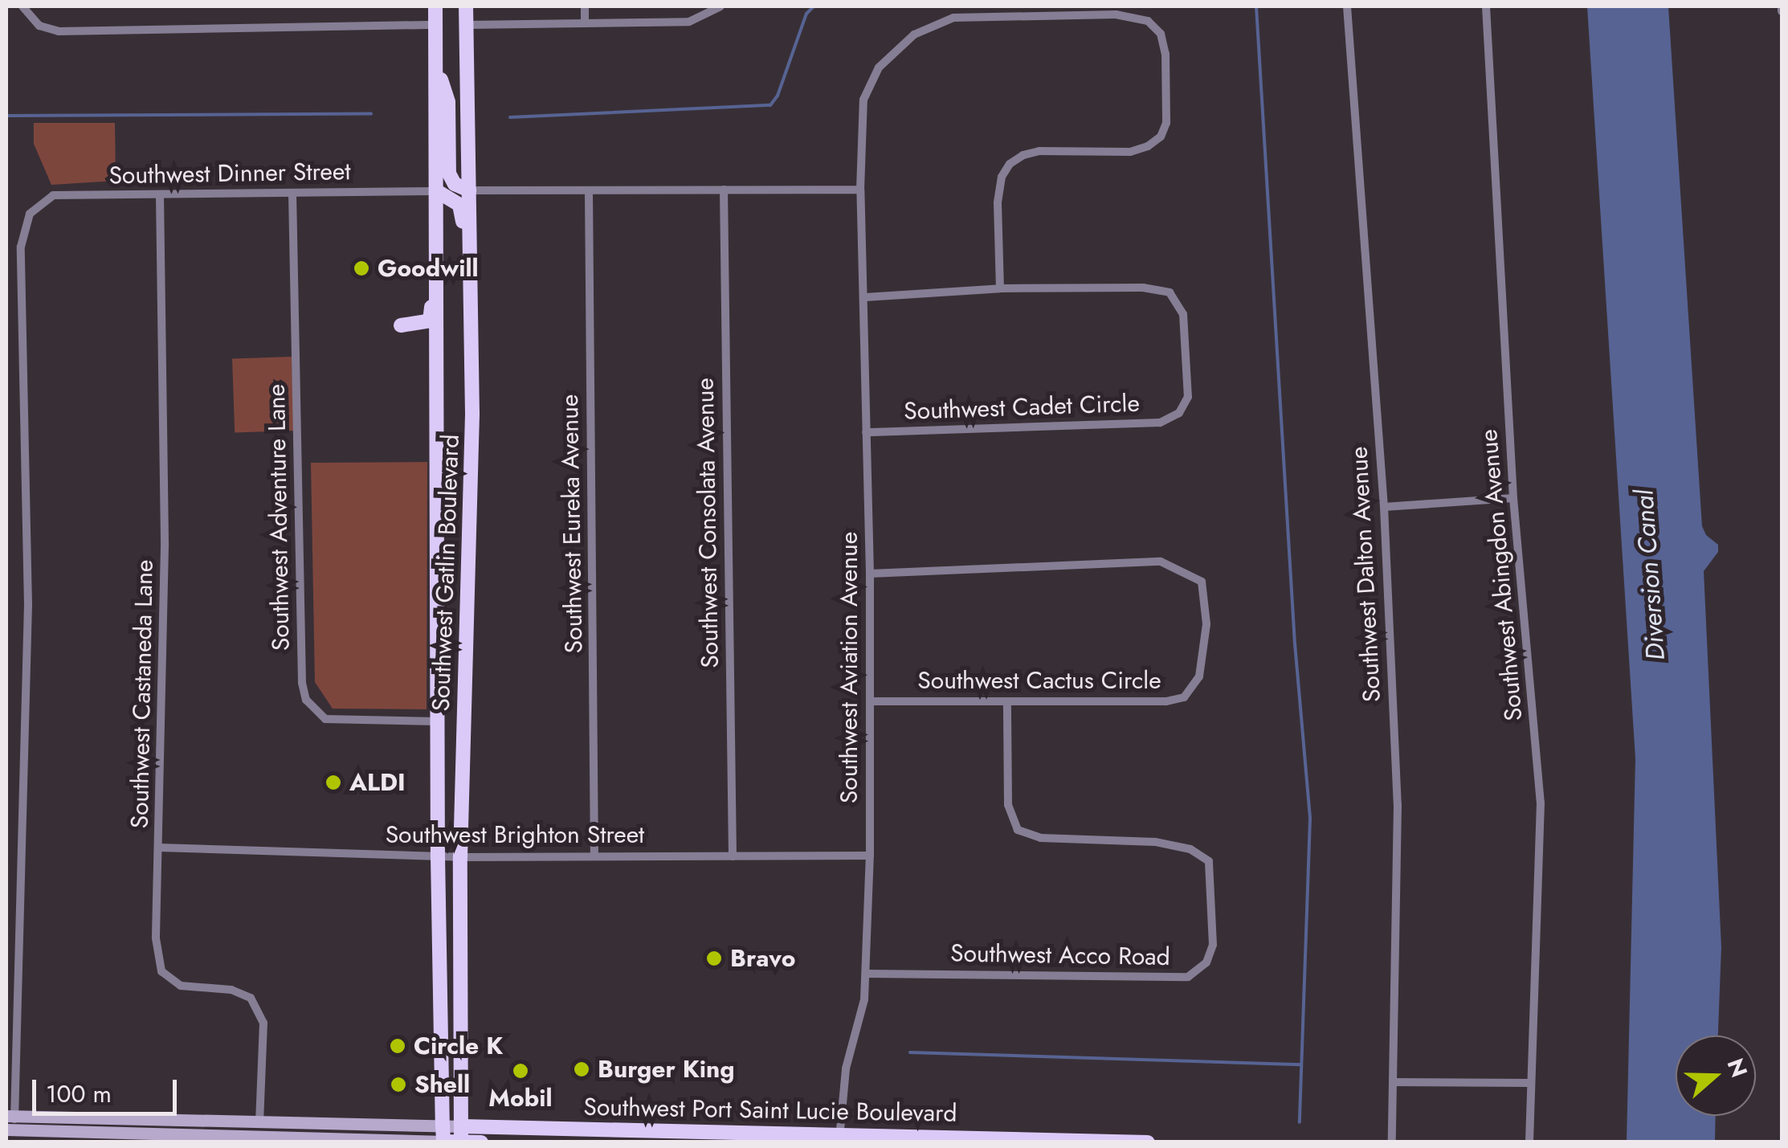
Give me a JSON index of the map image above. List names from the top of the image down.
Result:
{
  "streets": {
    "main road": ["Southwest Gatlin Boulevard", "Southwest Port Saint Lucie Boulevard"],
    "street": [
      "Southwest Dinner Street",
      "Southwest Cadet Circle",
      "Southwest Adventure Lane",
      "Southwest Consolata Avenue",
      "Southwest Eureka Avenue",
      "Southwest Dalton Avenue",
      "Southwest Abingdon Avenue",
      "Southwest Aviation Avenue",
      "Southwest Cactus Circle",
      "Southwest Castaneda Lane",
      "Southwest Brighton Street",
      "Southwest Acco Road"
    ]
  },
  "crossings": [
    ["Southwest Dinner Street", "Southwest Adventure Lane"],
    ["Southwest Dinner Street", "Southwest Gatlin Boulevard"],
    ["Southwest Dinner Street", "Southwest Castaneda Lane"],
    ["Southwest Dinner Street", "Southwest Port Saint Lucie Boulevard"],
    ["Southwest Cadet Circle", "Southwest Aviation Avenue"],
    ["Southwest Adventure Lane", "Southwest Gatlin Boulevard"],
    ["Southwest Consolata Avenue", "Southwest Brighton Street"],
    ["Southwest Eureka Avenue", "Southwest Brighton Street"],
    ["Southwest Gatlin Boulevard", "Southwest Brighton Street"],
    ["Southwest Gatlin Boulevard", "Southwest Port Saint Lucie Boulevard"],
    ["Southwest Aviation Avenue", "Southwest Cactus Circle"],
    ["Southwest Aviation Avenue", "Southwest Brighton Street"],
    ["Southwest Aviation Avenue", "Southwest Acco Road"],
    ["Southwest Aviation Avenue", "Southwest Port Saint Lucie Boulevard"],
    ["Southwest Cactus Circle", "Southwest Acco Road"],
    ["Southwest Castaneda Lane", "Southwest Brighton Street"],
    ["Southwest Castaneda Lane", "Southwest Port Saint Lucie Boulevard"]
  ],
  "water": ["Diversion Canal"],
  "places": [
    "Goodwill",
    "ALDI",
    "Bravo",
    "Circle K",
    "Burger King",
    "Mobil",
    "Shell"
  ],
  "scale_bar": "100 m",
  "north": "right"
}
